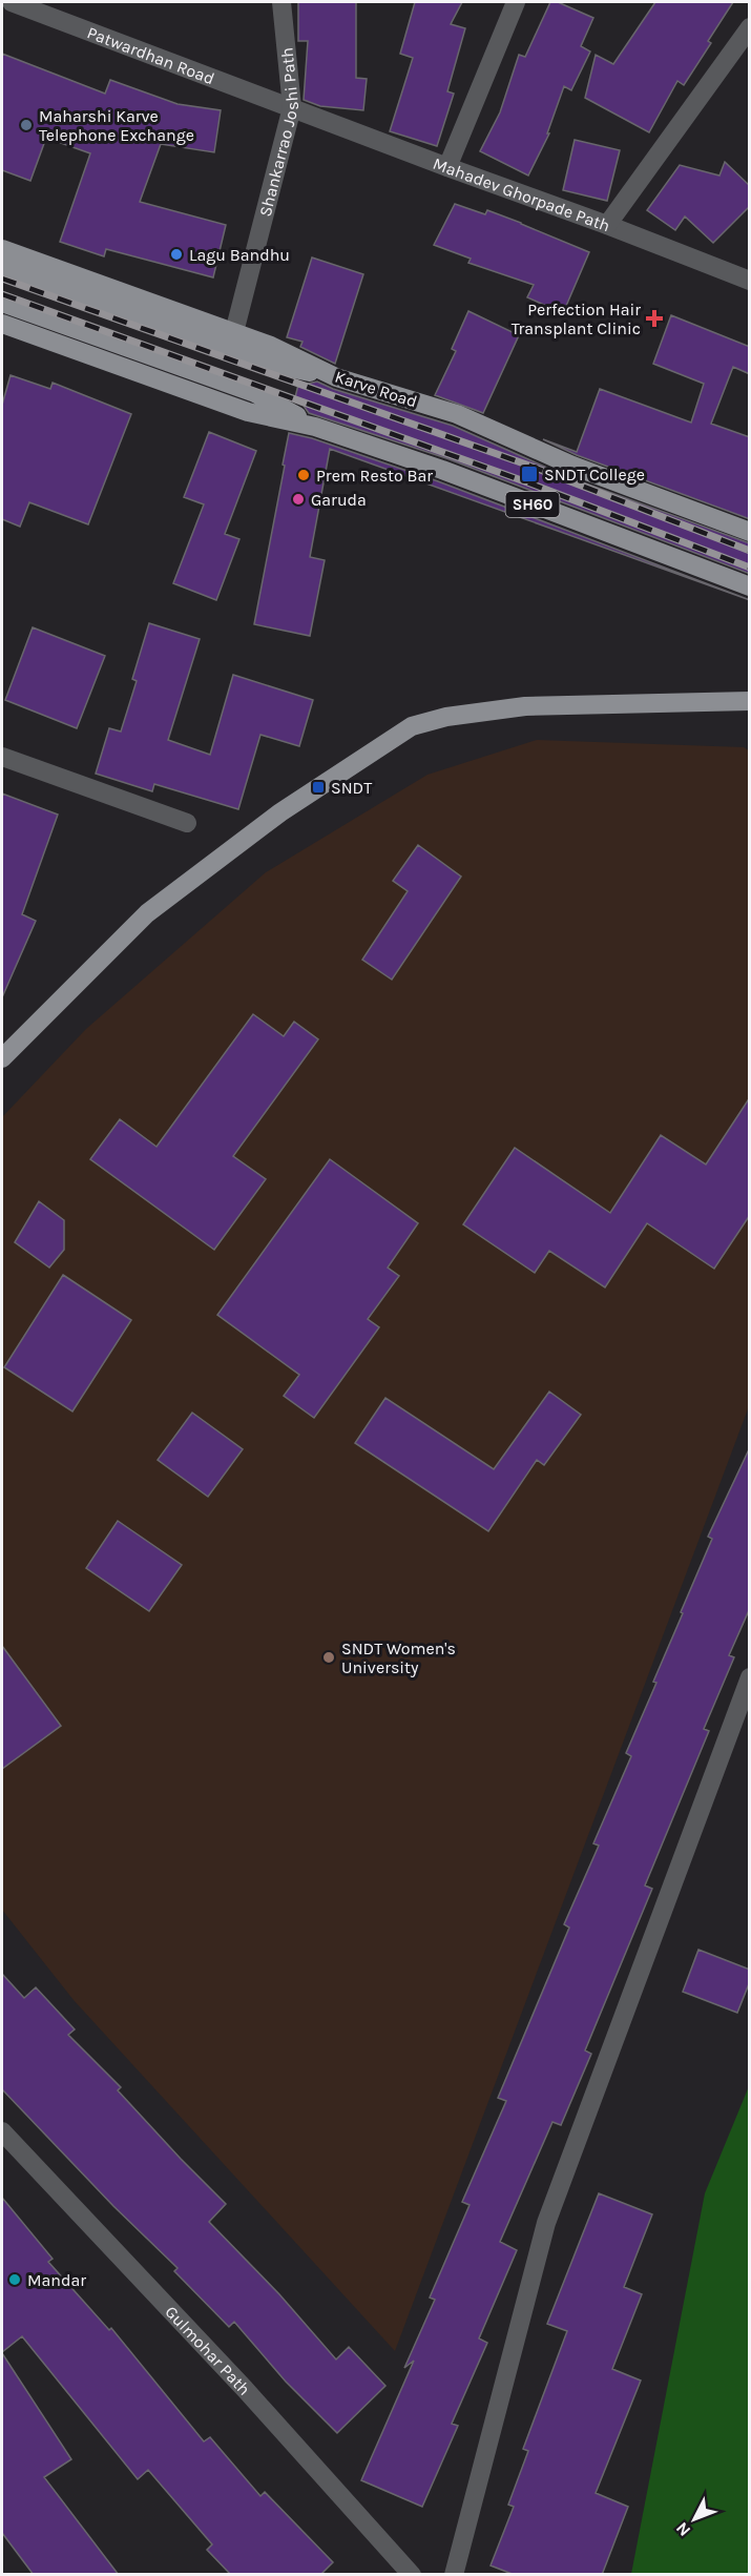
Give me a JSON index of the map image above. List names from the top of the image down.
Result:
{
  "streets": {
    "main road": ["Karve Road", "SH60"],
    "street": [
      "Patwardhan Road",
      "Shankarrao Joshi Path",
      "Mahadev Ghorpade Path",
      "Gulmohar Path"
    ]
  },
  "crossings": [
    ["Patwardhan Road", "Shankarrao Joshi Path"],
    ["Patwardhan Road", "Mahadev Ghorpade Path"],
    ["Shankarrao Joshi Path", "Mahadev Ghorpade Path"],
    ["Shankarrao Joshi Path", "Karve Road"]
  ],
  "places": {
    "other": [
      "Maharshi Karve Telephone Exchange",
      "Lagu Bandhu",
      "Prem Resto Bar",
      "Garuda",
      "SNDT Women's University",
      "Mandar"
    ],
    "health": ["Perfection Hair Transplant Clinic"],
    "transit": ["SNDT College", "SNDT"]
  },
  "north": "bottom left"
}
